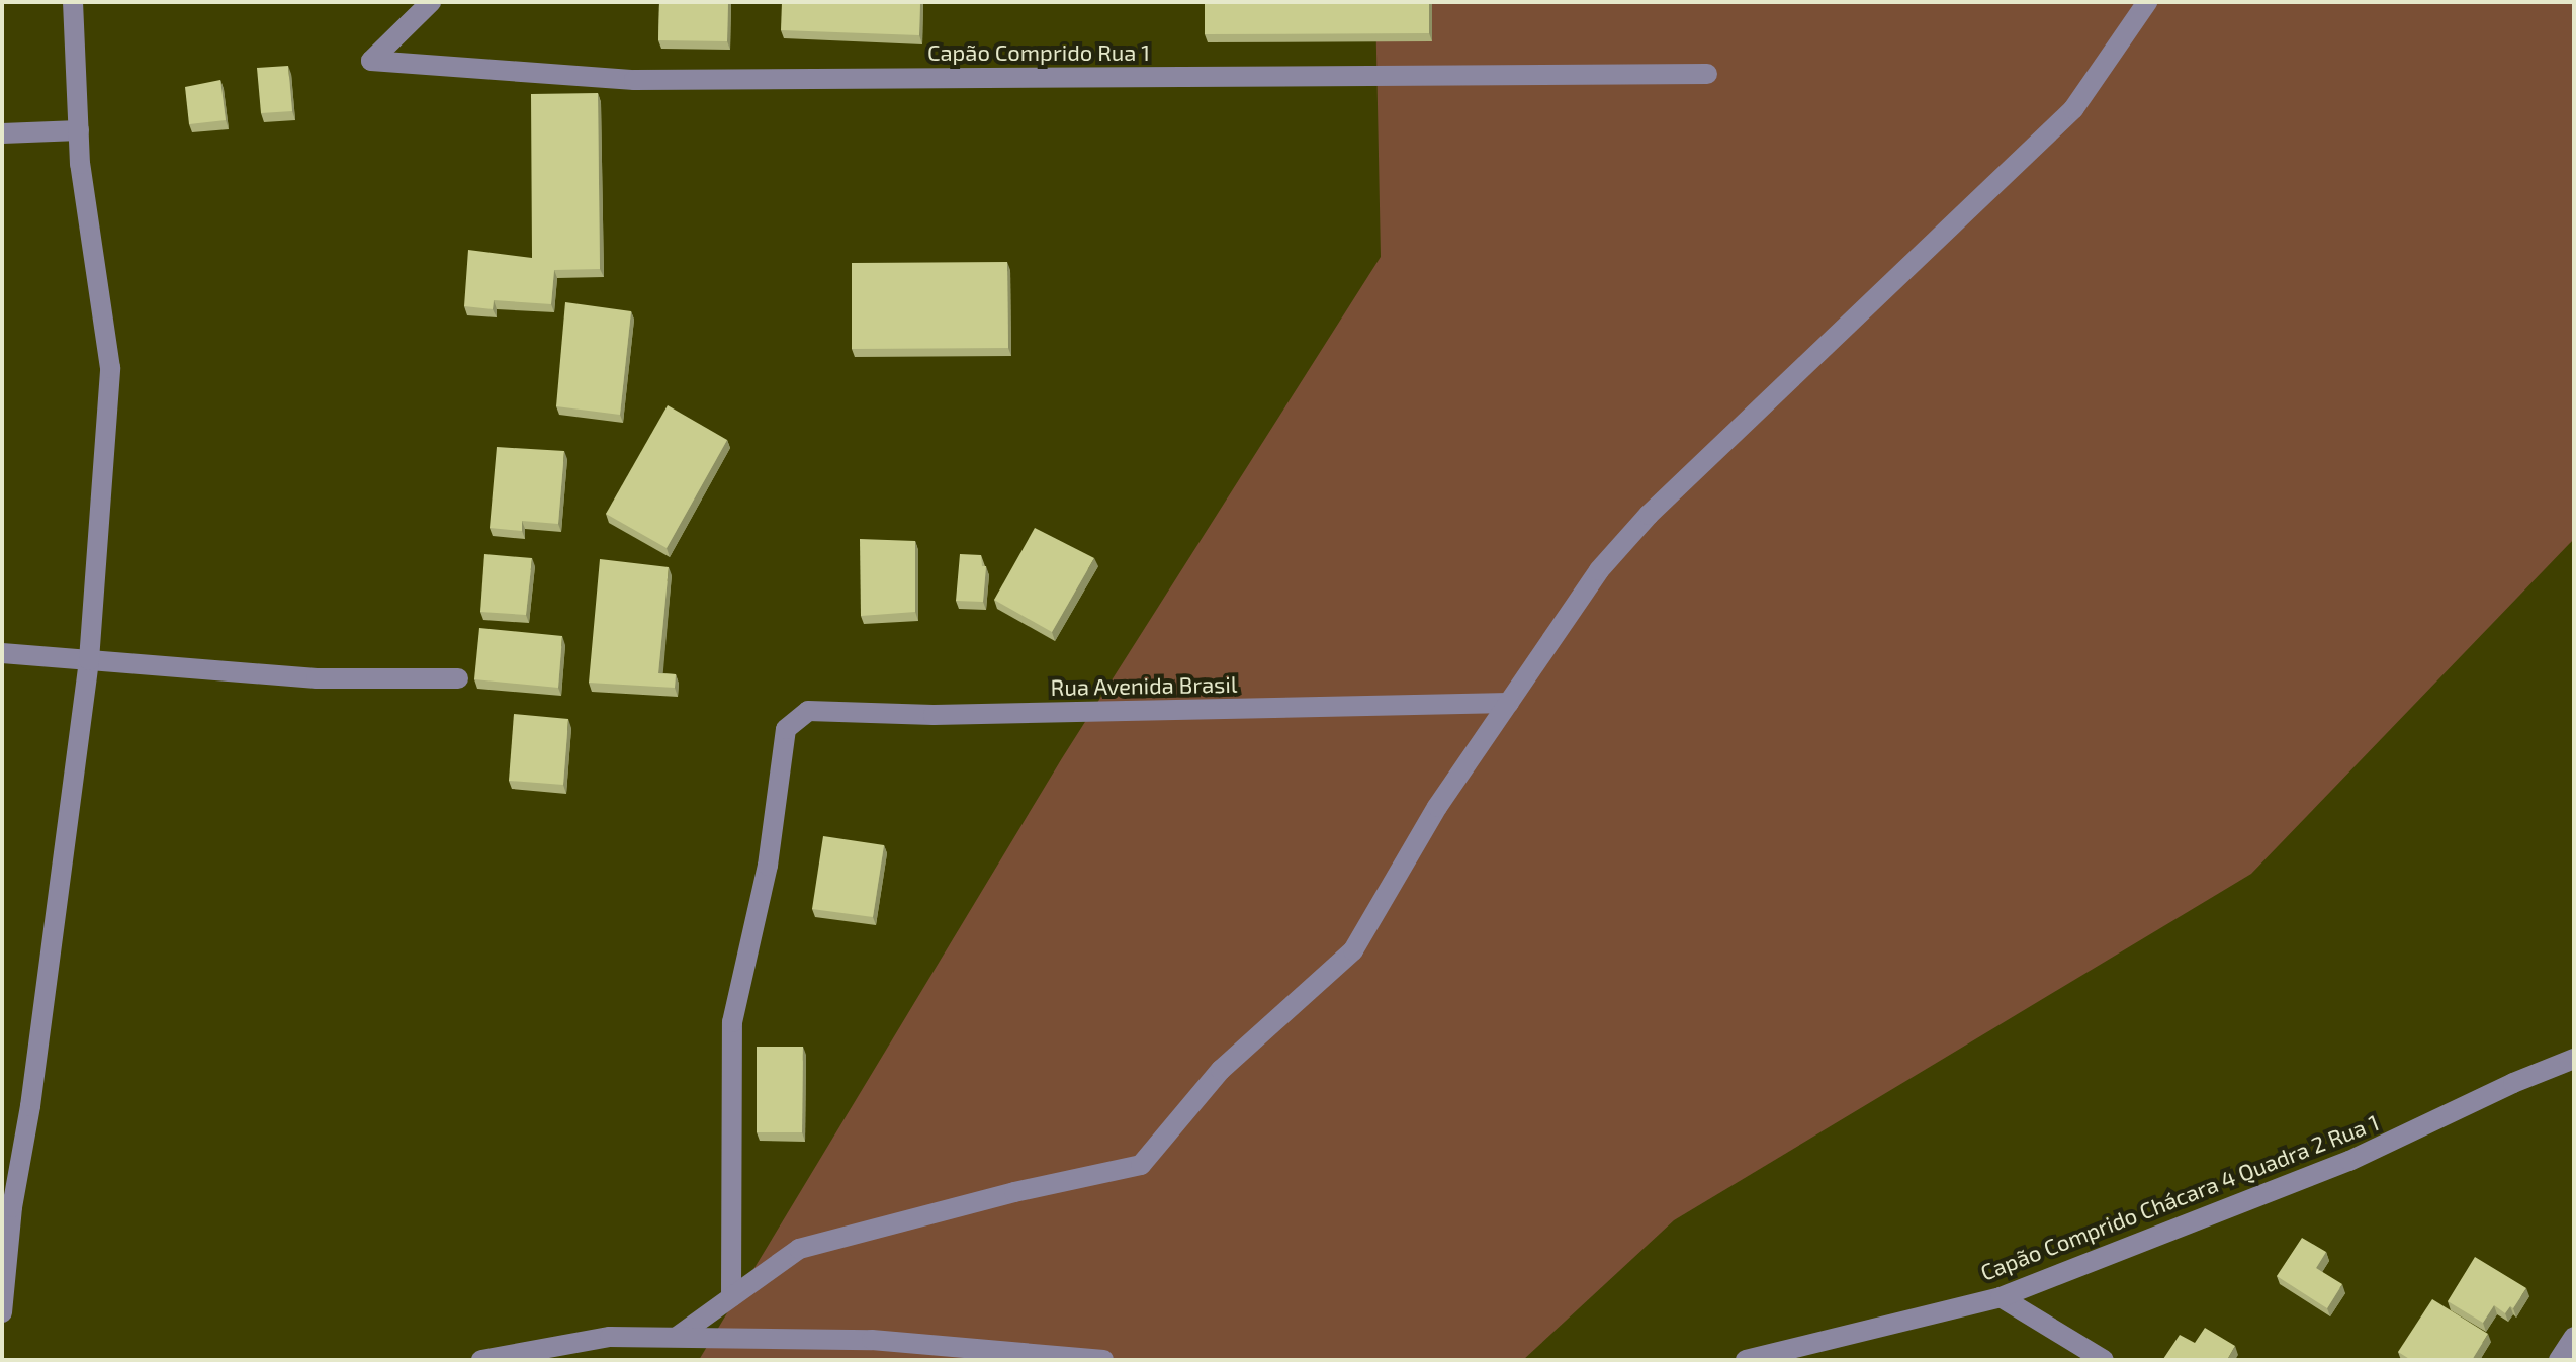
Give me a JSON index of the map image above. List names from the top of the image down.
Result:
{
  "streets": {
    "street": ["Capão Comprido Rua 1", "Rua Avenida Brasil", "Capão Comprido Chácara 4 Quadra 2 Rua 1"]
  }
}
